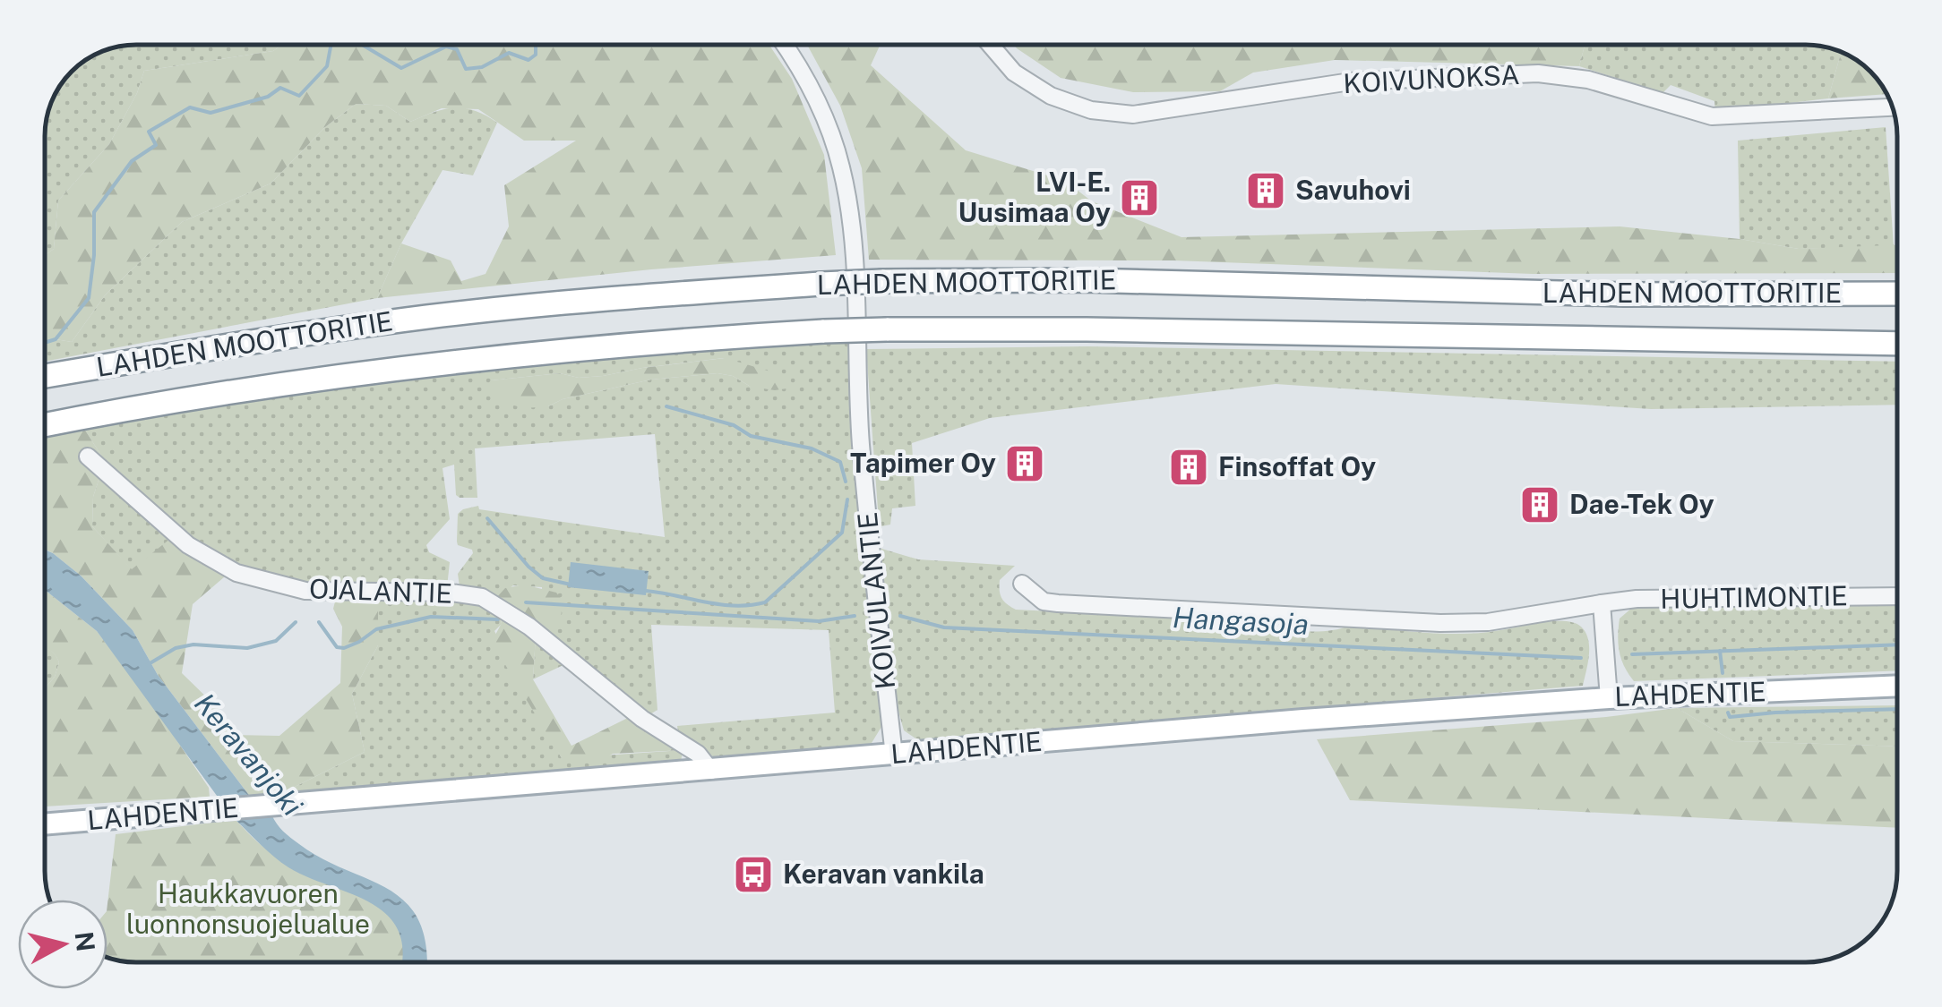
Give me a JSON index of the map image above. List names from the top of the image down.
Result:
{
  "streets": {
    "highway": ["LAHDEN MOOTTORITIE"],
    "main road": ["LAHDENTIE"],
    "street": [
      "KOIVUNOKSA",
      "OJALANTIE",
      "HUHTIMONTIE",
      "KOIVULANTIE"
    ]
  },
  "crossings": [
    ["OJALANTIE", "LAHDENTIE"],
    ["KOIVULANTIE", "LAHDENTIE"]
  ],
  "water": ["Hangasoja", "Keravanjoki"],
  "parks": ["Haukkavuoren luonnonsuojelualue"],
  "places": {
    "building": [
      "Savuhovi",
      "LVI-E. Uusimaa Oy",
      "Tapimer Oy",
      "Finsoffat Oy",
      "Dae-Tek Oy"
    ],
    "bus stop": ["Keravan vankila"]
  },
  "north": "right"
}
